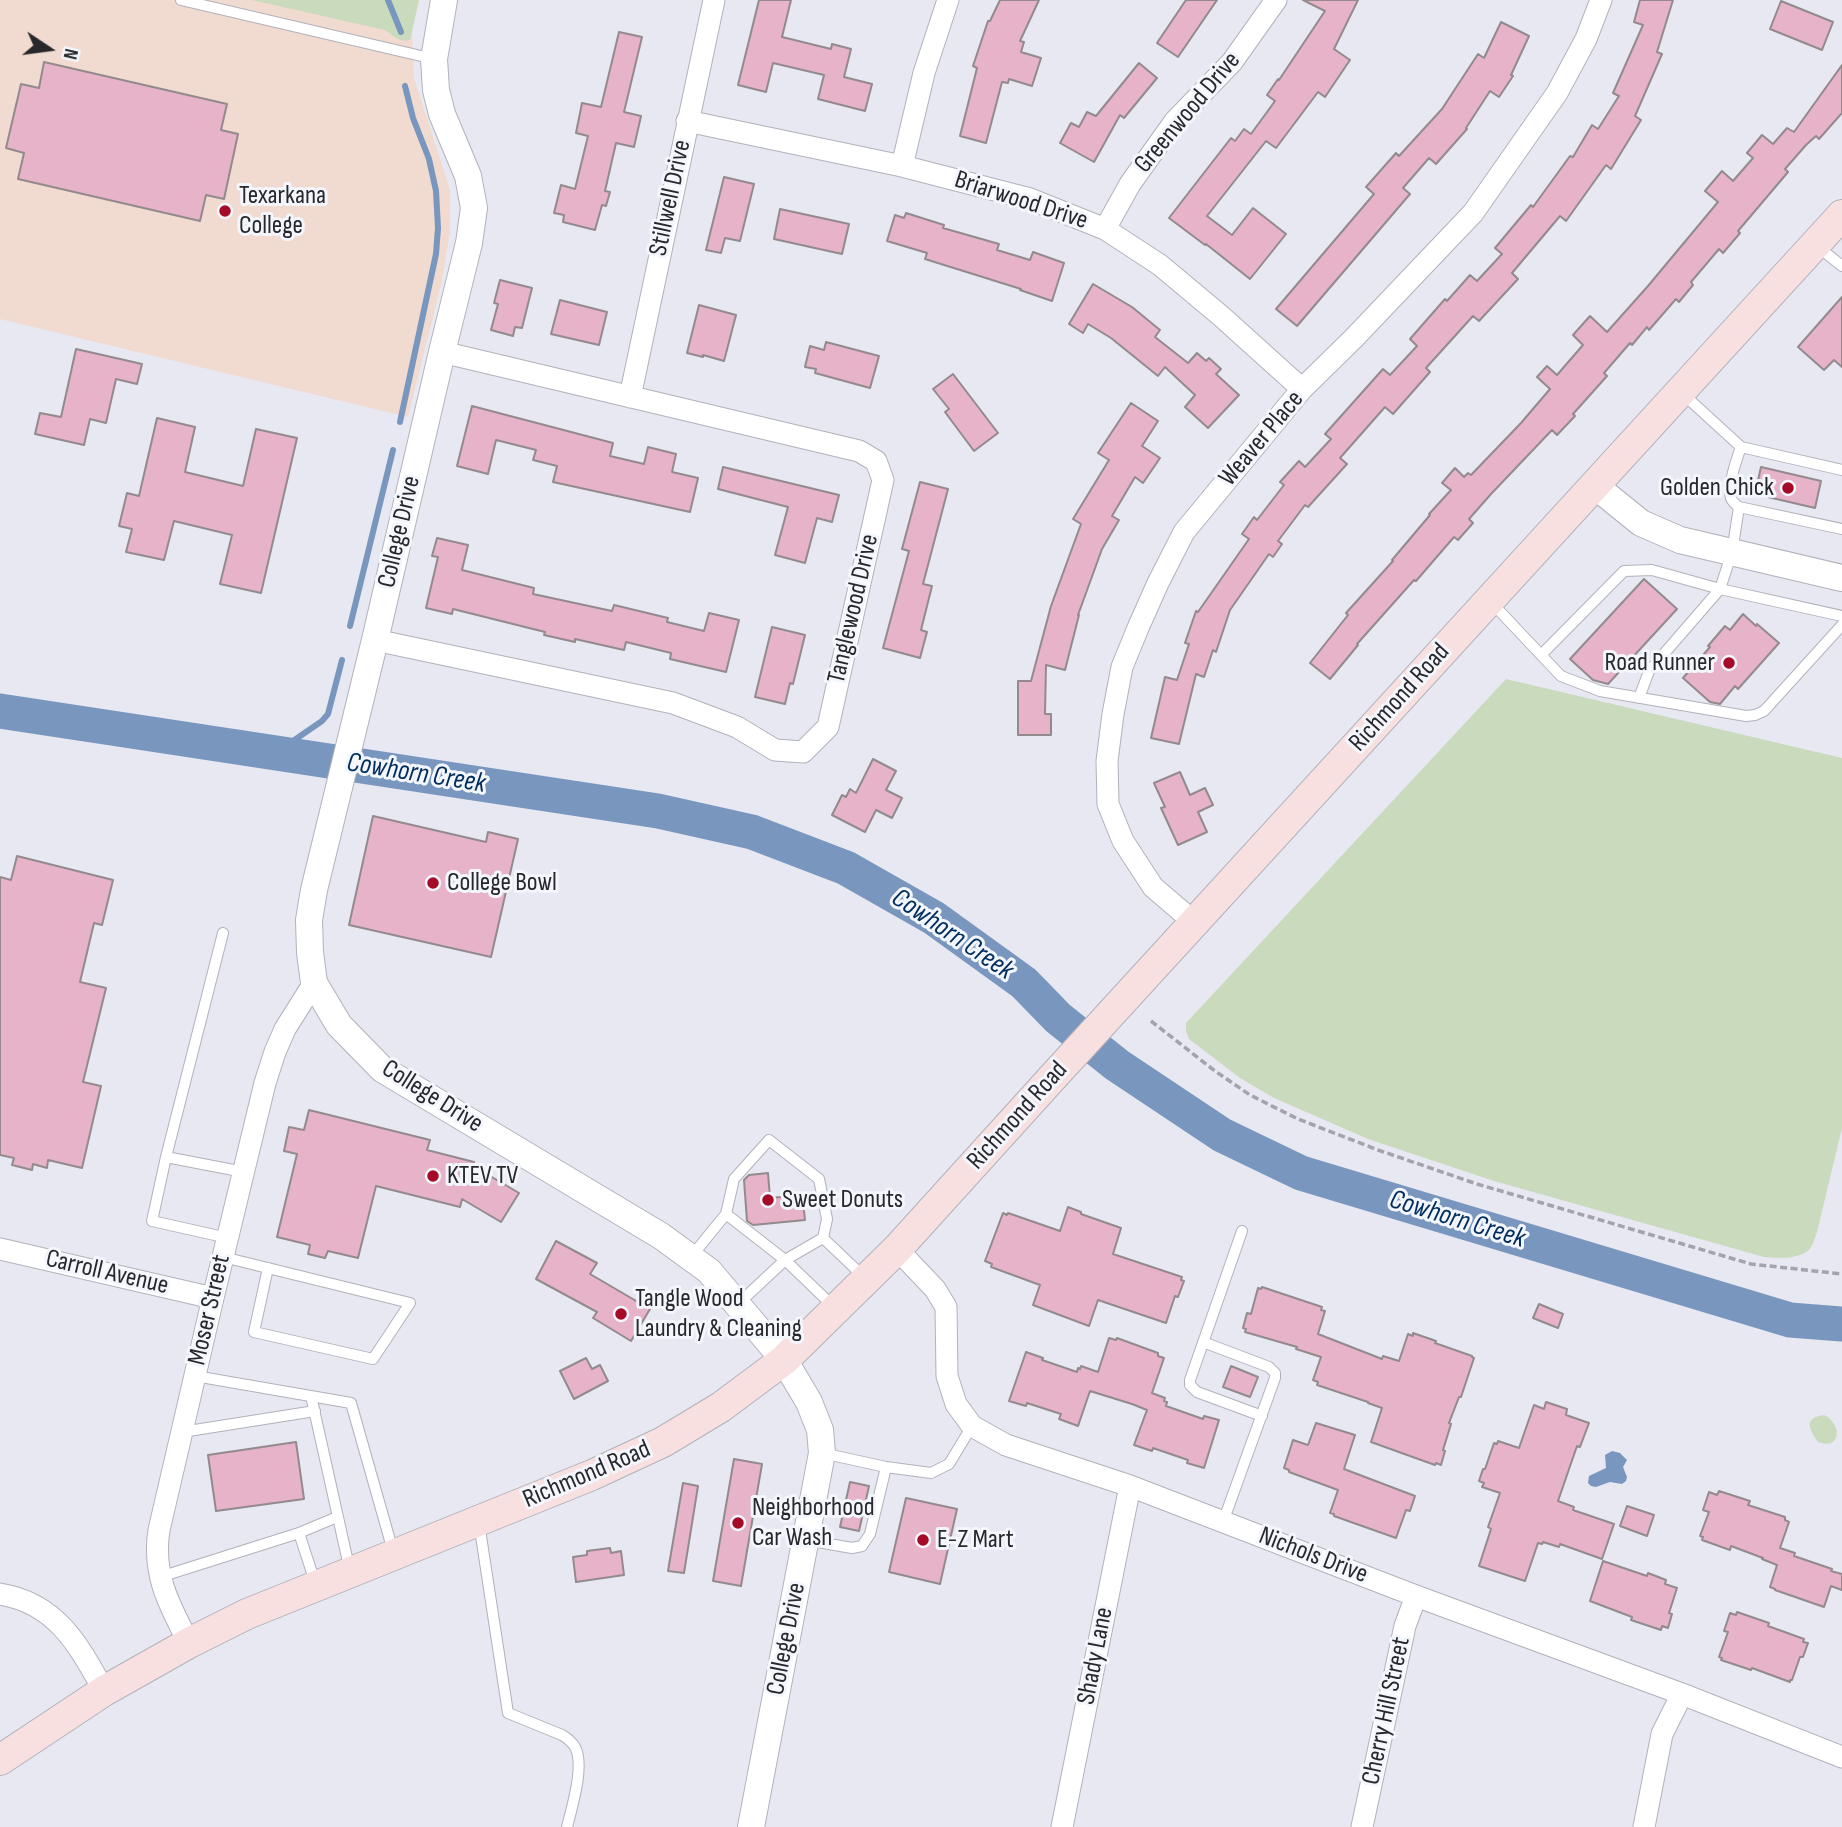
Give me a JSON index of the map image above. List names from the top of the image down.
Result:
{
  "streets": {
    "main road": ["Richmond Road"],
    "street": [
      "Greenwood Drive",
      "Stillwell Drive",
      "Briarwood Drive",
      "Weaver Place",
      "College Drive",
      "Tanglewood Drive",
      "Carroll Avenue",
      "Moser Street",
      "Nichols Drive",
      "Shady Lane",
      "Cherry Hill Street"
    ]
  },
  "crossings": [
    ["Greenwood Drive", "Briarwood Drive"],
    ["Stillwell Drive", "Briarwood Drive"],
    ["Stillwell Drive", "Tanglewood Drive"],
    ["Briarwood Drive", "Weaver Place"],
    ["Weaver Place", "Richmond Road"],
    ["College Drive", "Tanglewood Drive"],
    ["College Drive", "Richmond Road"],
    ["College Drive", "Moser Street"],
    ["Richmond Road", "Moser Street"],
    ["Richmond Road", "Nichols Drive"],
    ["Carroll Avenue", "Moser Street"],
    ["Nichols Drive", "Shady Lane"],
    ["Nichols Drive", "Cherry Hill Street"]
  ],
  "water": ["Cowhorn Creek"],
  "places": [
    "Texarkana College",
    "Golden Chick",
    "Road Runner",
    "College Bowl",
    "KTEV TV",
    "Sweet Donuts",
    "Tangle Wood Laundry & Cleaning",
    "Neighborhood Car Wash",
    "E-Z Mart"
  ],
  "north": "right"
}
